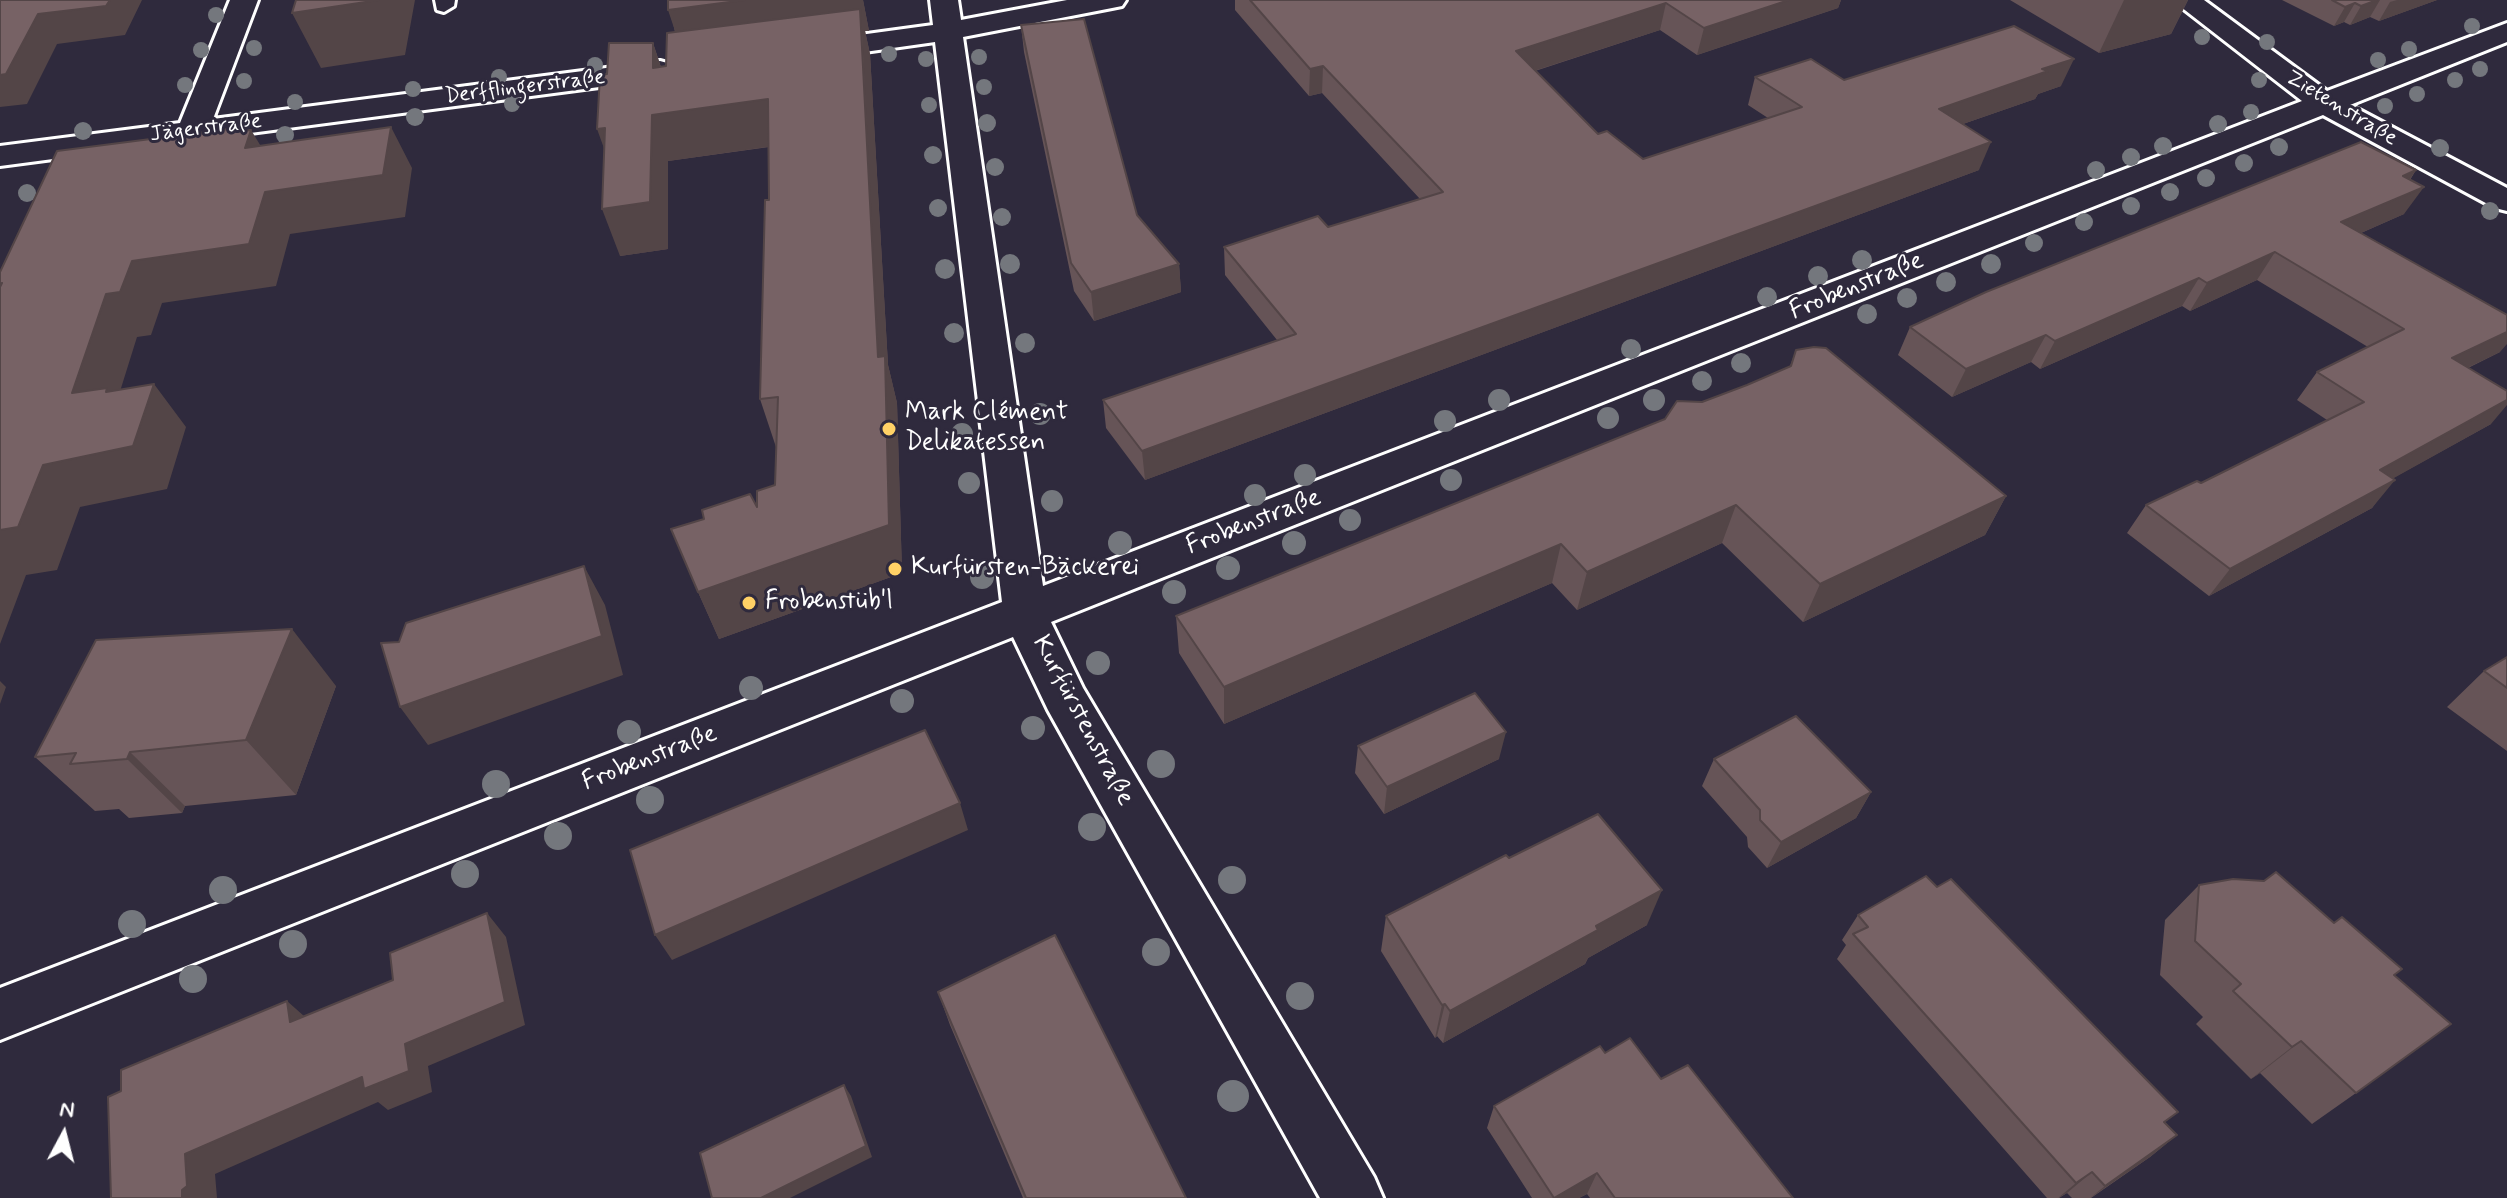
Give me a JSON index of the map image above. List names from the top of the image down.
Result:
{
  "streets": {
    "street": [
      "Derfflingerstraße",
      "Zietenstraße",
      "Jägerstraße",
      "Frobenstraße",
      "Kurfürstenstraße"
    ]
  },
  "crossings": [
    ["Derfflingerstraße", "Jägerstraße"],
    ["Zietenstraße", "Frobenstraße"],
    ["Frobenstraße", "Kurfürstenstraße"]
  ],
  "places": ["Mark Clément Delikatessen", "Kurfürsten-Bäckerei", "Frobenstüb'l"],
  "north": "top"
}
